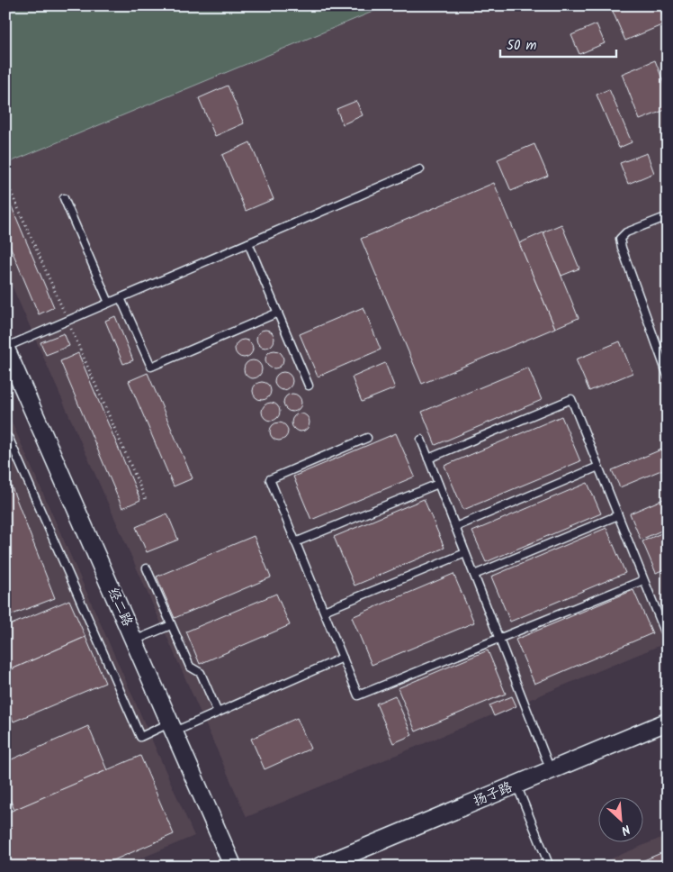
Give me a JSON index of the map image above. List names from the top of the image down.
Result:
{
  "streets": {
    "street": ["经二路", "扬子路"]
  },
  "scale_bar": "50 m",
  "north": "bottom right"
}
